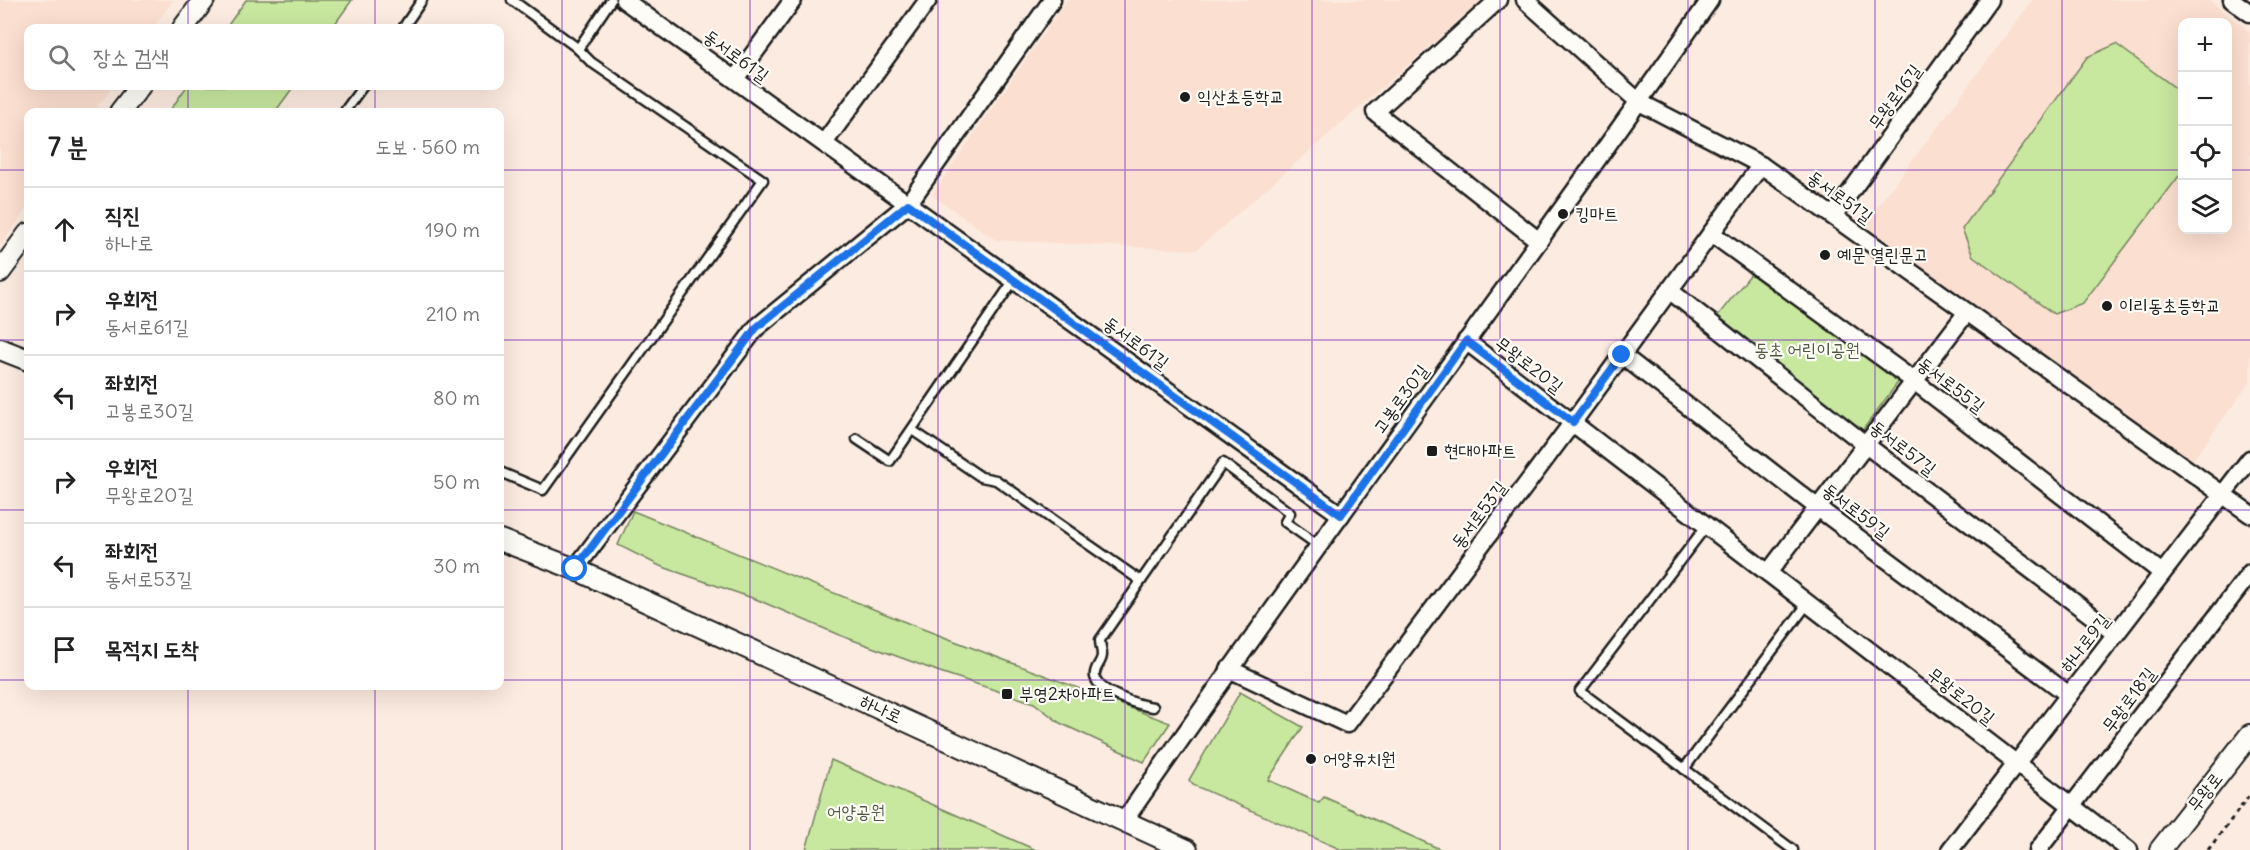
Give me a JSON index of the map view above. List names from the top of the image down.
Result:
{
  "streets": {
    "street": [
      "동서로61길",
      "무왕로16길",
      "동서로51길",
      "무왕로20길",
      "동서로55길",
      "고봉로30길",
      "동서로57길",
      "동서로59길",
      "동서로53길",
      "하나로9길",
      "무왕로18길",
      "하나로",
      "무왕로"
    ]
  },
  "crossings": [
    ["동서로61길", "고봉로30길"],
    ["무왕로16길", "동서로51길"],
    ["동서로51길", "고봉로30길"],
    ["동서로51길", "동서로53길"],
    ["동서로51길", "하나로9길"],
    ["무왕로20길", "고봉로30길"],
    ["무왕로20길", "동서로53길"],
    ["무왕로20길", "하나로9길"],
    ["무왕로20길", "무왕로18길"],
    ["동서로55길", "동서로53길"],
    ["동서로55길", "하나로9길"],
    ["고봉로30길", "동서로53길"],
    ["고봉로30길", "하나로"],
    ["동서로57길", "동서로53길"],
    ["동서로57길", "하나로9길"],
    ["동서로59길", "동서로53길"],
    ["동서로59길", "하나로9길"]
  ],
  "parks": ["동초 어린이공원", "어양공원"],
  "places": {
    "other": [
      "익산초등학교",
      "킹마트",
      "예문 열린문고",
      "이리동초등학교",
      "어양유치원"
    ],
    "transit": ["현대아파트", "부영2차아파트"]
  },
  "page": {
    "map_buttons": ["+", "−"],
    "search": "장소 검색",
    "heading": ["7 분", "도보 · 560 m"],
    "list": [
      ["직진", "하나로", "190 m"],
      ["우회전", "동서로61길", "210 m"],
      ["좌회전", "고봉로30길", "80 m"],
      ["우회전", "무왕로20길", "50 m"],
      ["좌회전", "동서로53길", "30 m"],
      "목적지 도착"
    ]
  }
}
